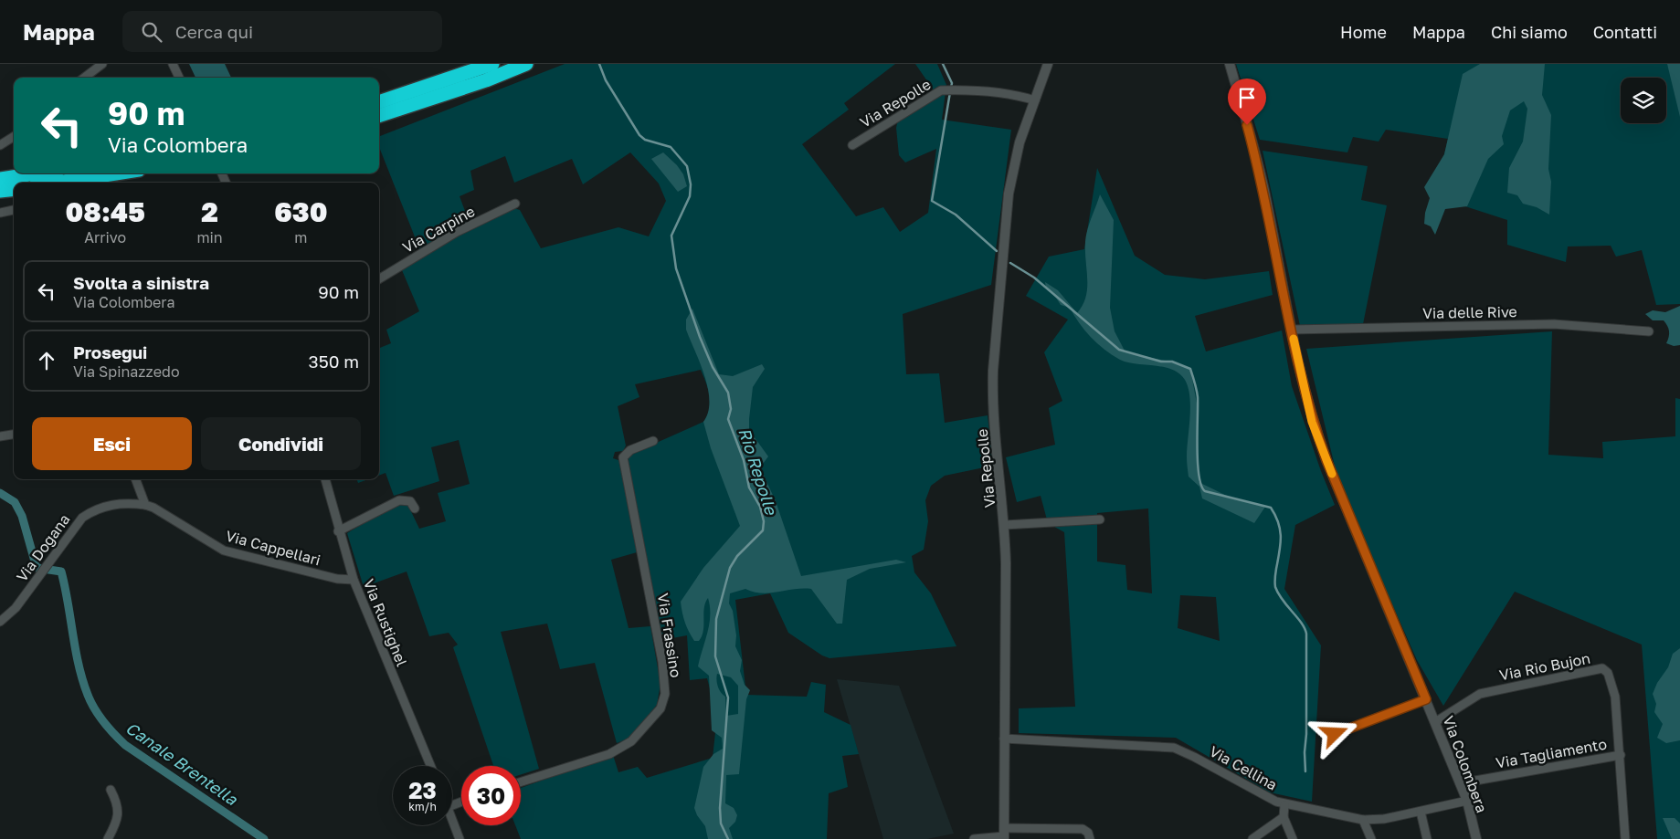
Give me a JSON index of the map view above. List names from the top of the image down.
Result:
{
  "streets": {
    "street": [
      "Via Repolle",
      "Via Carpine",
      "Via delle Rive",
      "Via Dogana",
      "Via Cappellari",
      "Via Rustighel",
      "Via Frassino",
      "Via Rio Bujon",
      "Via Tagliamento",
      "Via Colombera",
      "Via Cellina"
    ]
  },
  "crossings": [
    ["Via Repolle", "Via Cellina"],
    ["Via delle Rive", "Via Colombera"],
    ["Via Dogana", "Via Cappellari"],
    ["Via Cappellari", "Via Rustighel"],
    ["Via Rio Bujon", "Via Tagliamento"],
    ["Via Rio Bujon", "Via Colombera"],
    ["Via Tagliamento", "Via Colombera"],
    ["Via Colombera", "Via Cellina"]
  ],
  "water": ["Rio Repolle", "Canale Brentella"],
  "page": {
    "header": "Mappa",
    "search": "Cerca qui",
    "nav": [
      "Home",
      "Mappa",
      "Chi siamo",
      "Contatti"
    ],
    "turn": ["90 m", "Via Colombera"],
    "eta": [
      "08:45",
      "Arrivo",
      "2",
      "min",
      "630",
      "m"
    ],
    "list": [
      {
        "name": "Svolta a sinistra",
        "note": "Via Colombera",
        "value": "90 m"
      },
      {
        "name": "Prosegui",
        "note": "Via Spinazzedo",
        "value": "350 m"
      }
    ],
    "buttons": ["Esci", "Condividi"],
    "speed": "23 km/h",
    "limit": "30"
  }
}
